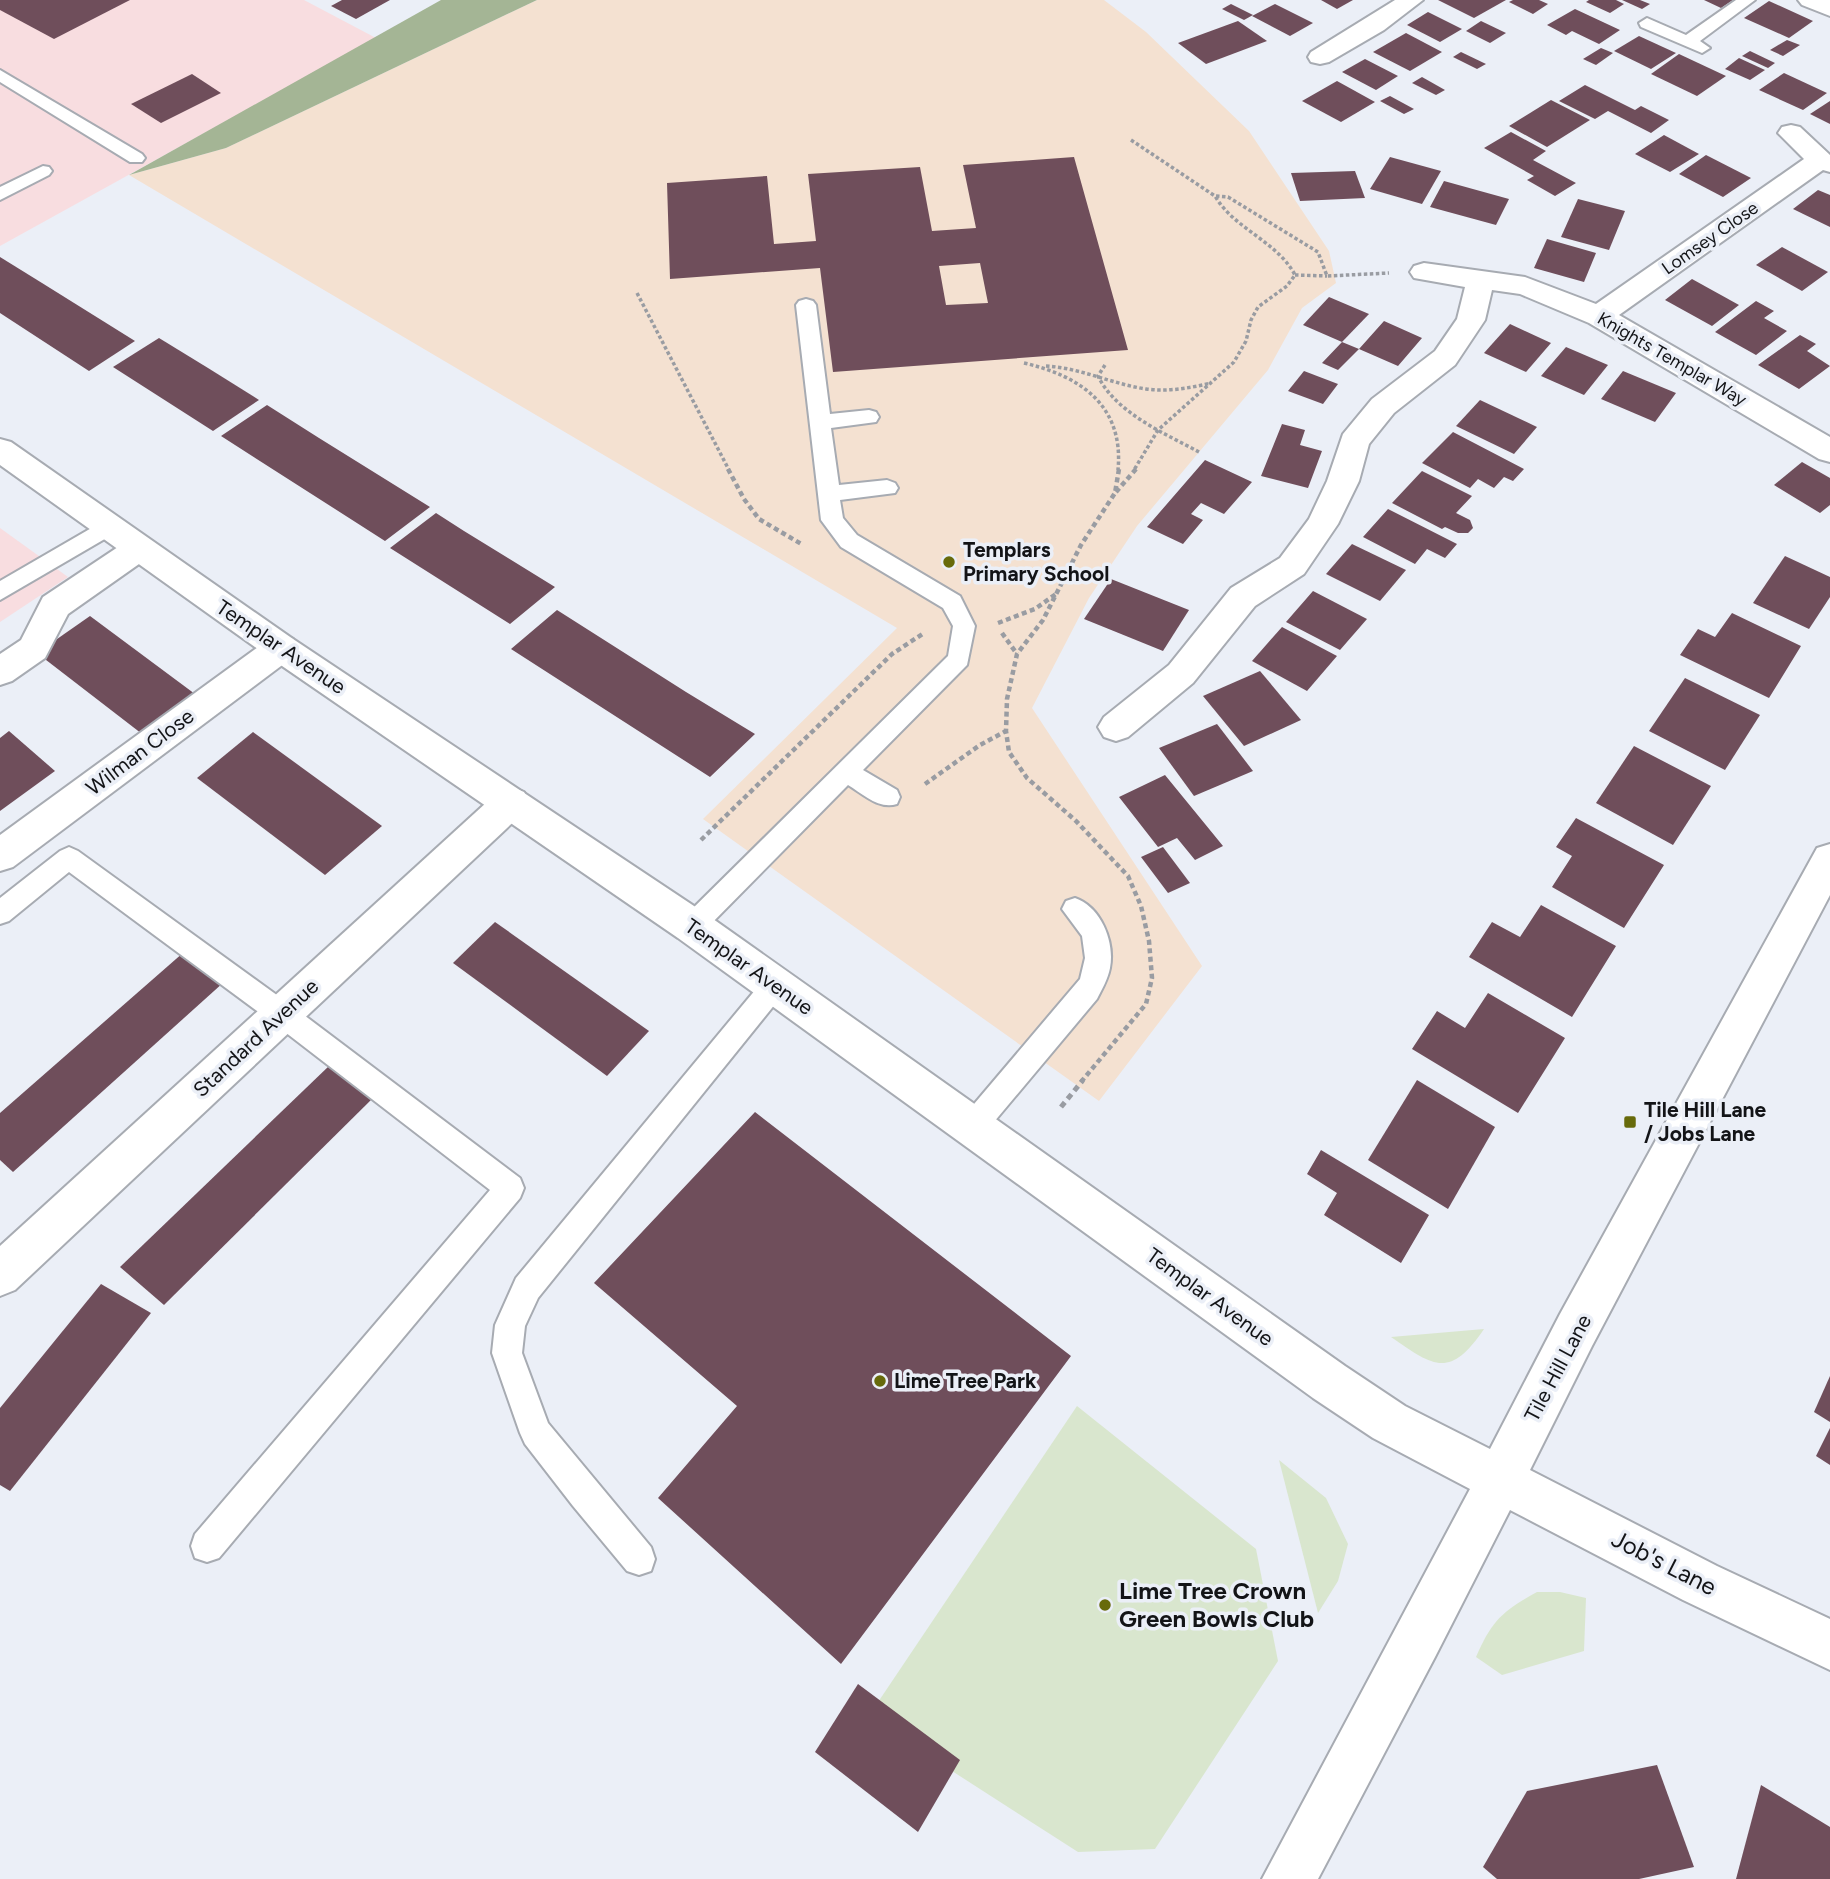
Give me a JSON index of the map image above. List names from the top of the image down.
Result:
{
  "streets": {
    "street": [
      "Lomsey Close",
      "Knights Templar Way",
      "Templar Avenue",
      "Wilman Close",
      "Standard Avenue",
      "Tile Hill Lane",
      "Job's Lane"
    ]
  },
  "crossings": [
    ["Lomsey Close", "Knights Templar Way"],
    ["Templar Avenue", "Wilman Close"],
    ["Templar Avenue", "Standard Avenue"],
    ["Templar Avenue", "Tile Hill Lane"],
    ["Templar Avenue", "Job's Lane"],
    ["Tile Hill Lane", "Job's Lane"]
  ],
  "places": {
    "other": ["Templars Primary School", "Lime Tree Park", "Lime Tree Crown Green Bowls Club"],
    "transit": ["Tile Hill Lane / Jobs Lane"]
  }
}
